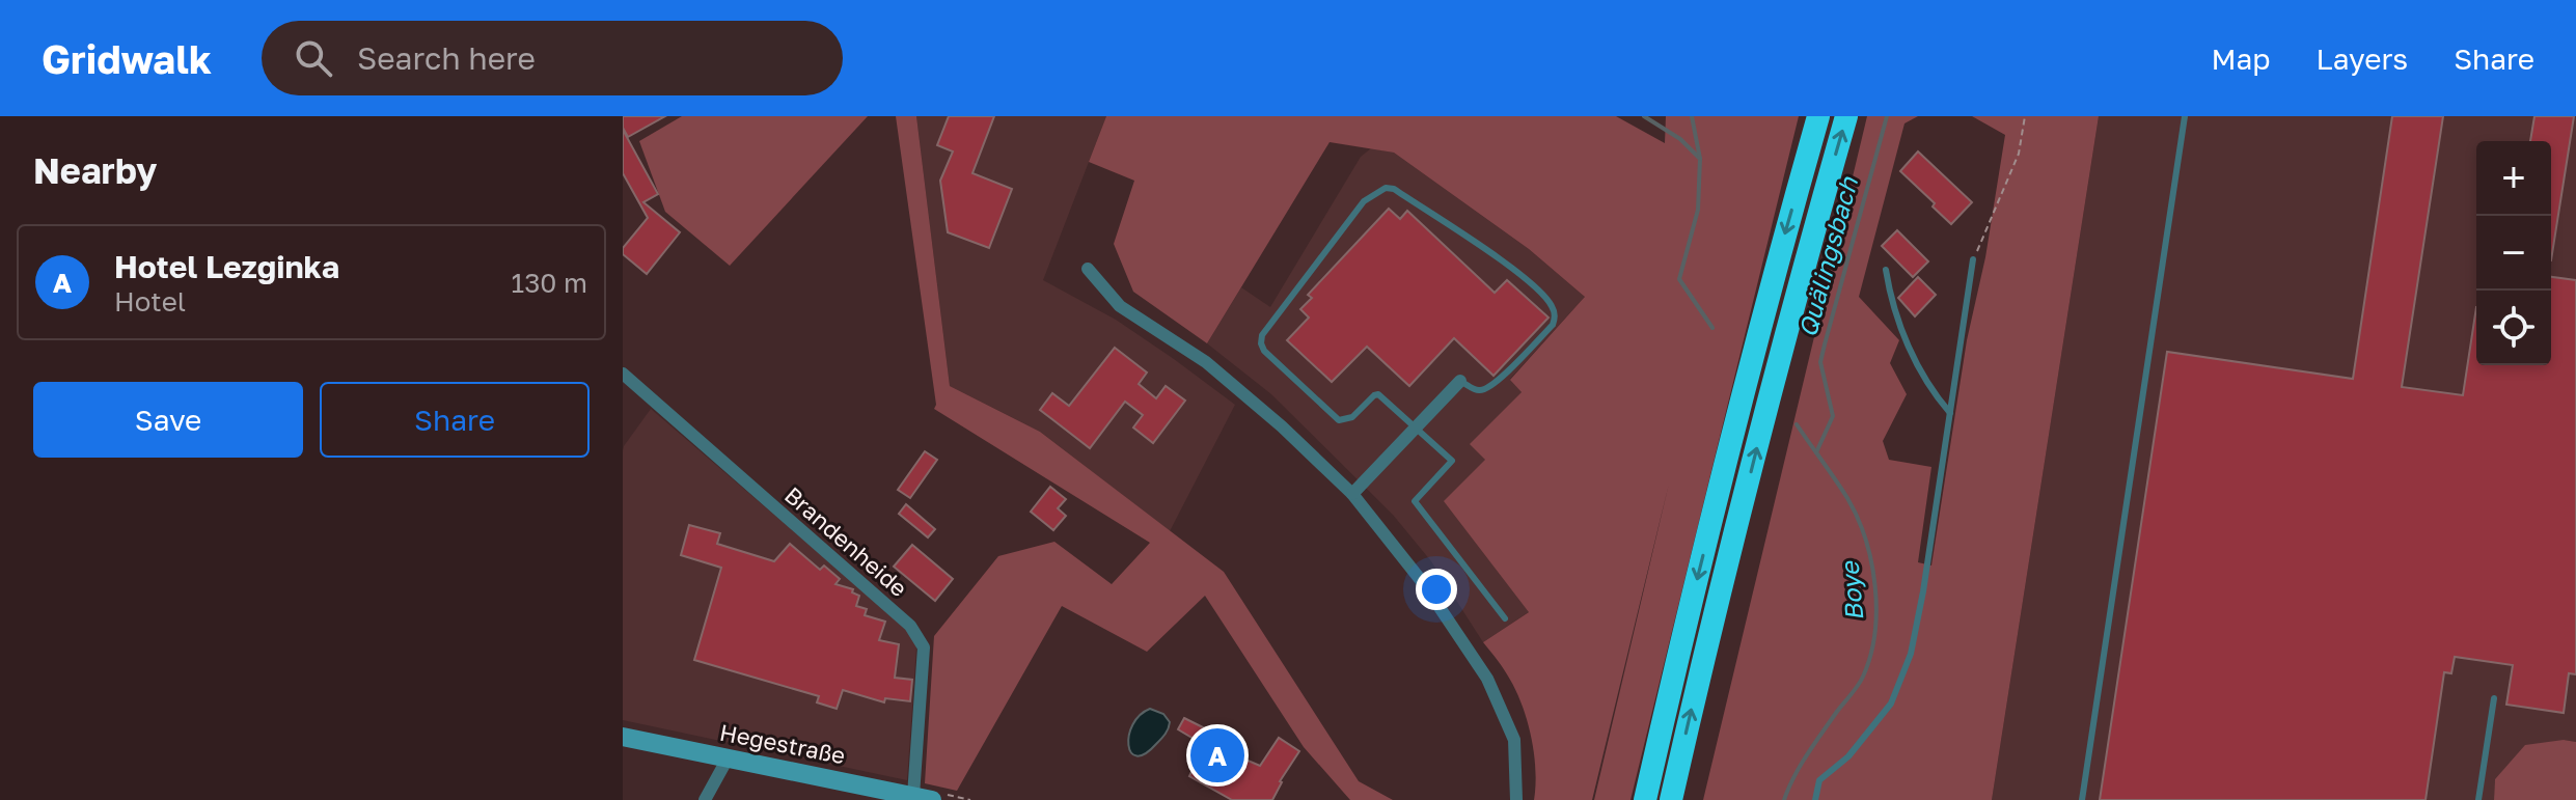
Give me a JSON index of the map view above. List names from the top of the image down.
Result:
{
  "streets": {
    "street": ["Brandenheide", "Hegestraße"]
  },
  "crossings": [
    ["Brandenheide", "Hegestraße"]
  ],
  "water": ["Quälingsbach", "Boye"],
  "page": {
    "header": "Gridwalk",
    "search": "Search here",
    "nav": ["Map", "Layers", "Share"],
    "heading": "Nearby",
    "map_buttons": ["+", "−"],
    "list": [
      {
        "mark": "A",
        "name": "Hotel Lezginka",
        "note": "Hotel",
        "value": "130 m"
      }
    ],
    "buttons": ["Save", "Share"],
    "pins": "A"
  }
}
